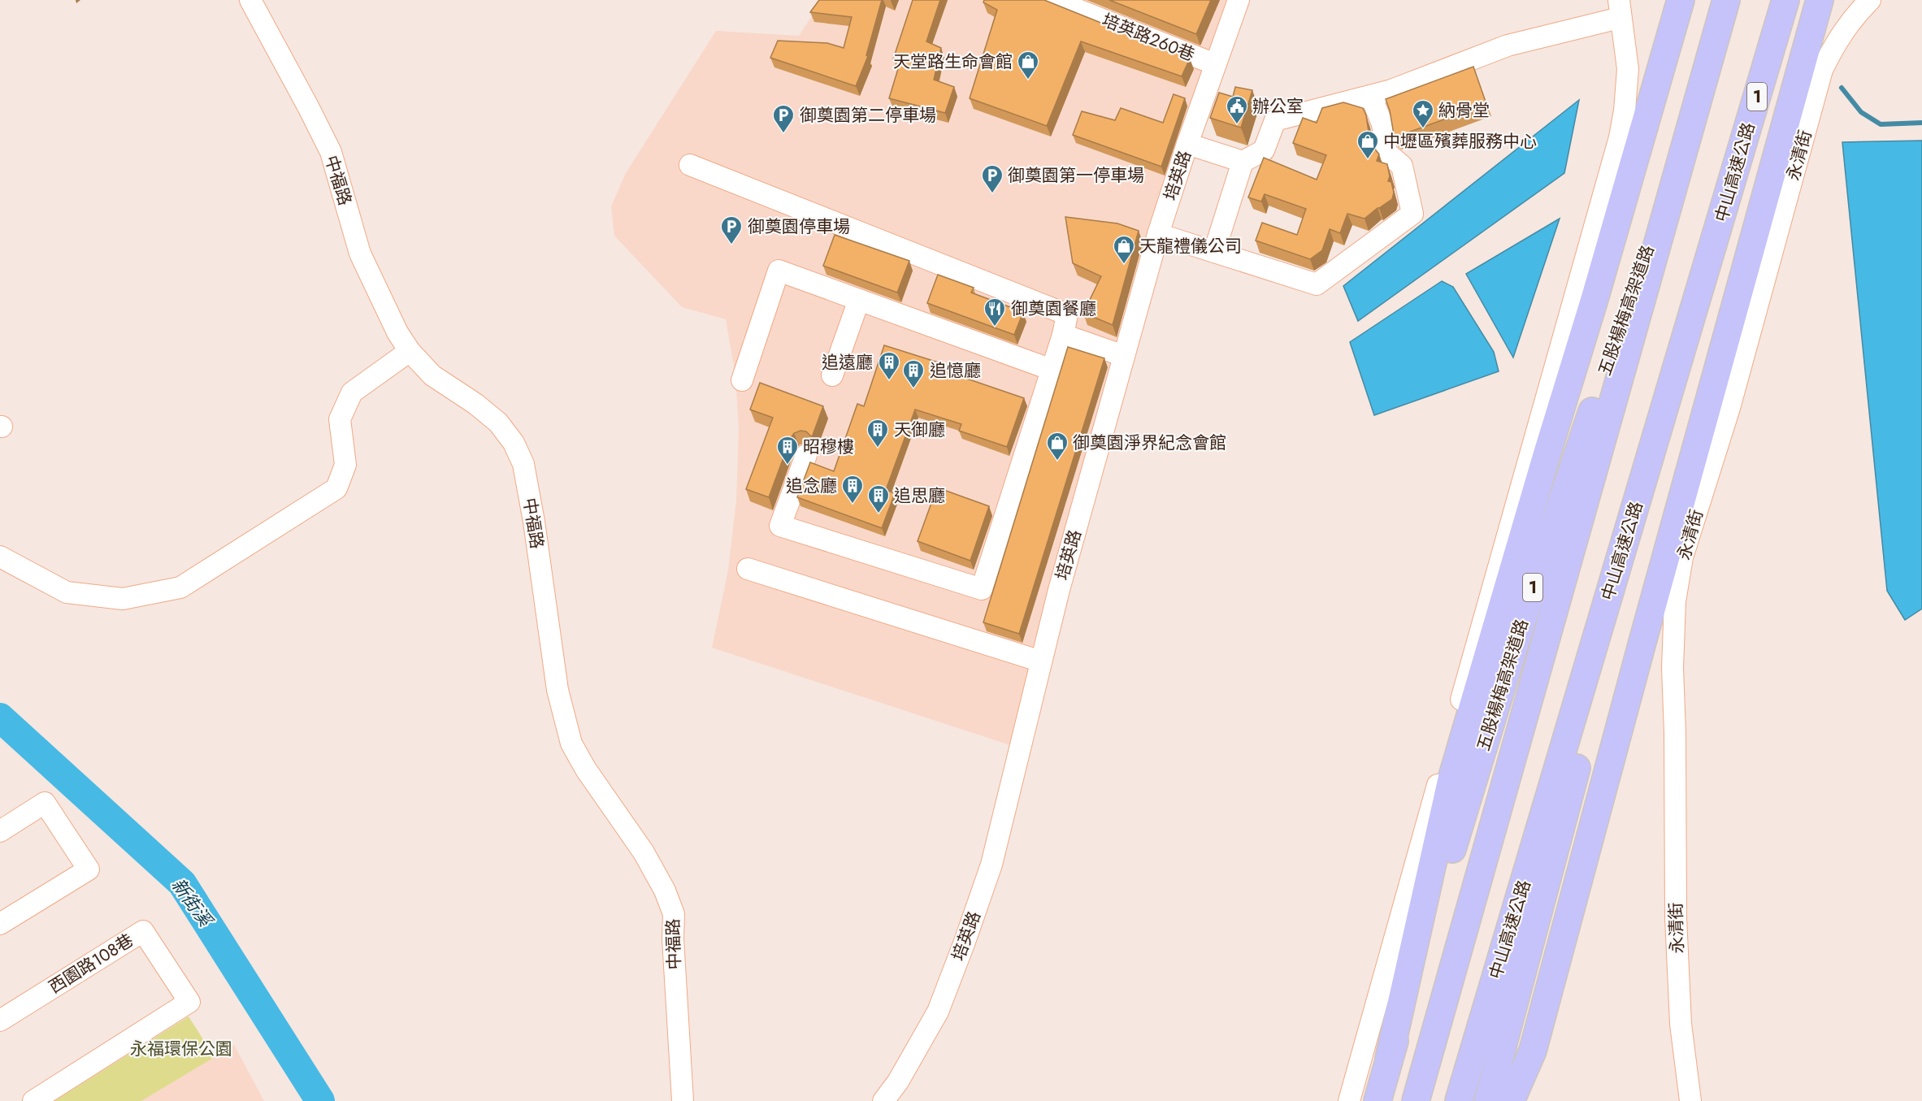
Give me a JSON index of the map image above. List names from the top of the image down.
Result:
{
  "streets": {
    "highway": ["1", "中山高速公路", "五股楊梅高架道路"],
    "street": [
      "培英路260巷",
      "永清街",
      "培英路",
      "中福路",
      "西園路108巷"
    ]
  },
  "crossings": [
    ["培英路260巷", "培英路"],
    ["1", "中山高速公路"],
    ["1", "五股楊梅高架道路"]
  ],
  "water": ["新街溪"],
  "parks": ["永福環保公園"],
  "places": {
    "shop": [
      "天堂路生命會館",
      "中壢區殯葬服務中心",
      "天龍禮儀公司",
      "御奠園淨界紀念會館"
    ],
    "public building": ["辦公室"],
    "place": ["納骨堂"],
    "parking": ["御奠園第二停車場", "御奠園第一停車場", "御奠園停車場"],
    "restaurant": ["御奠園餐廳"],
    "building": [
      "追遠廳",
      "追憶廳",
      "天御廳",
      "昭穆樓",
      "追念廳",
      "追思廳"
    ]
  }
}
